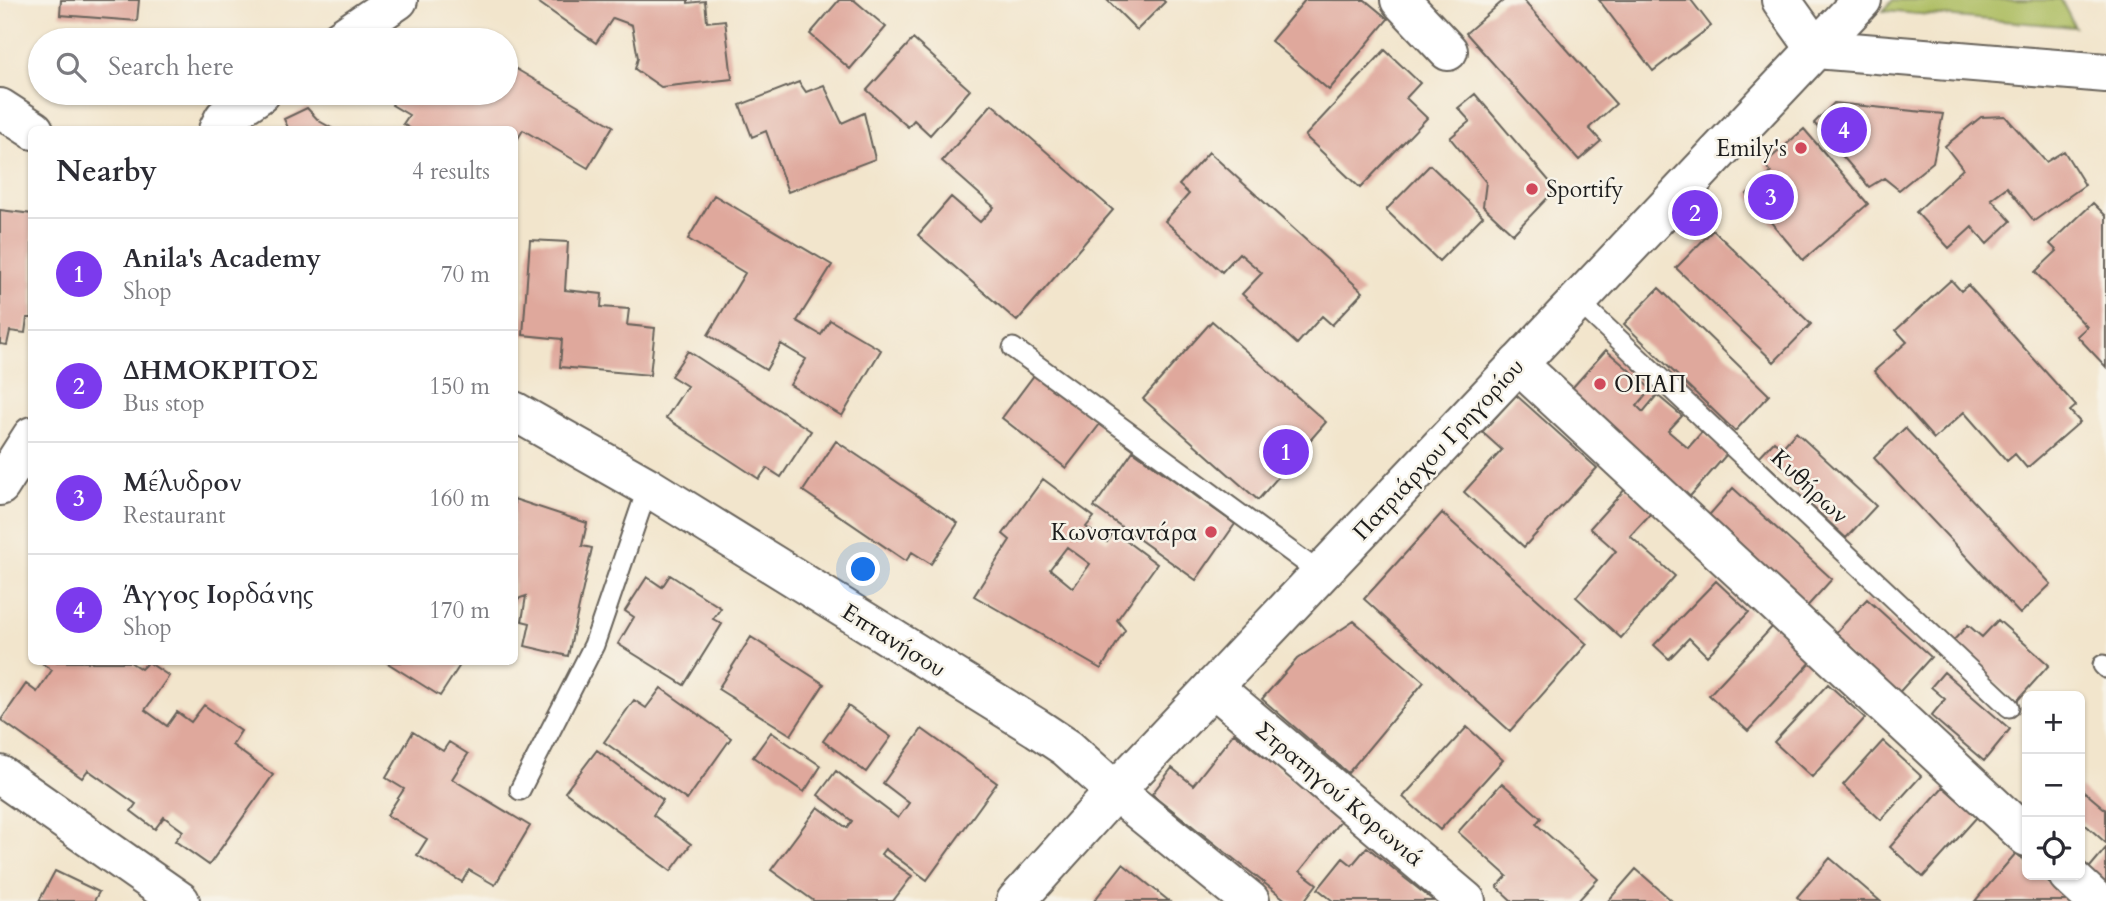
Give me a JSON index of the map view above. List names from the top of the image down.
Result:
{
  "streets": {
    "street": ["Πατριάρχου Γρηγορίου", "Επτανήσου", "Στρατηγού Κορωνιά"],
    "lane": ["Κυθήρων"]
  },
  "crossings": [
    ["Πατριάρχου Γρηγορίου", "Κυθήρων"],
    ["Πατριάρχου Γρηγορίου", "Επτανήσου"],
    ["Πατριάρχου Γρηγορίου", "Στρατηγού Κορωνιά"]
  ],
  "places": [
    "Emily's",
    "Sportify",
    "ΟΠΑΠ",
    "Κωνσταντάρα"
  ],
  "page": {
    "search": "Search here",
    "pins": [
      "4",
      "3",
      "2",
      "1"
    ],
    "heading": ["Nearby", "4 results"],
    "list": [
      {
        "mark": "1",
        "name": "Anila's Academy",
        "note": "Shop",
        "value": "70 m"
      },
      {
        "mark": "2",
        "name": "ΔΗΜΟΚΡΙΤΟΣ",
        "note": "Bus stop",
        "value": "150 m"
      },
      {
        "mark": "3",
        "name": "Μέλυδρον",
        "note": "Restaurant",
        "value": "160 m"
      },
      {
        "mark": "4",
        "name": "Άγγος Ιορδάνης",
        "note": "Shop",
        "value": "170 m"
      }
    ],
    "map_buttons": ["+", "−"]
  }
}
